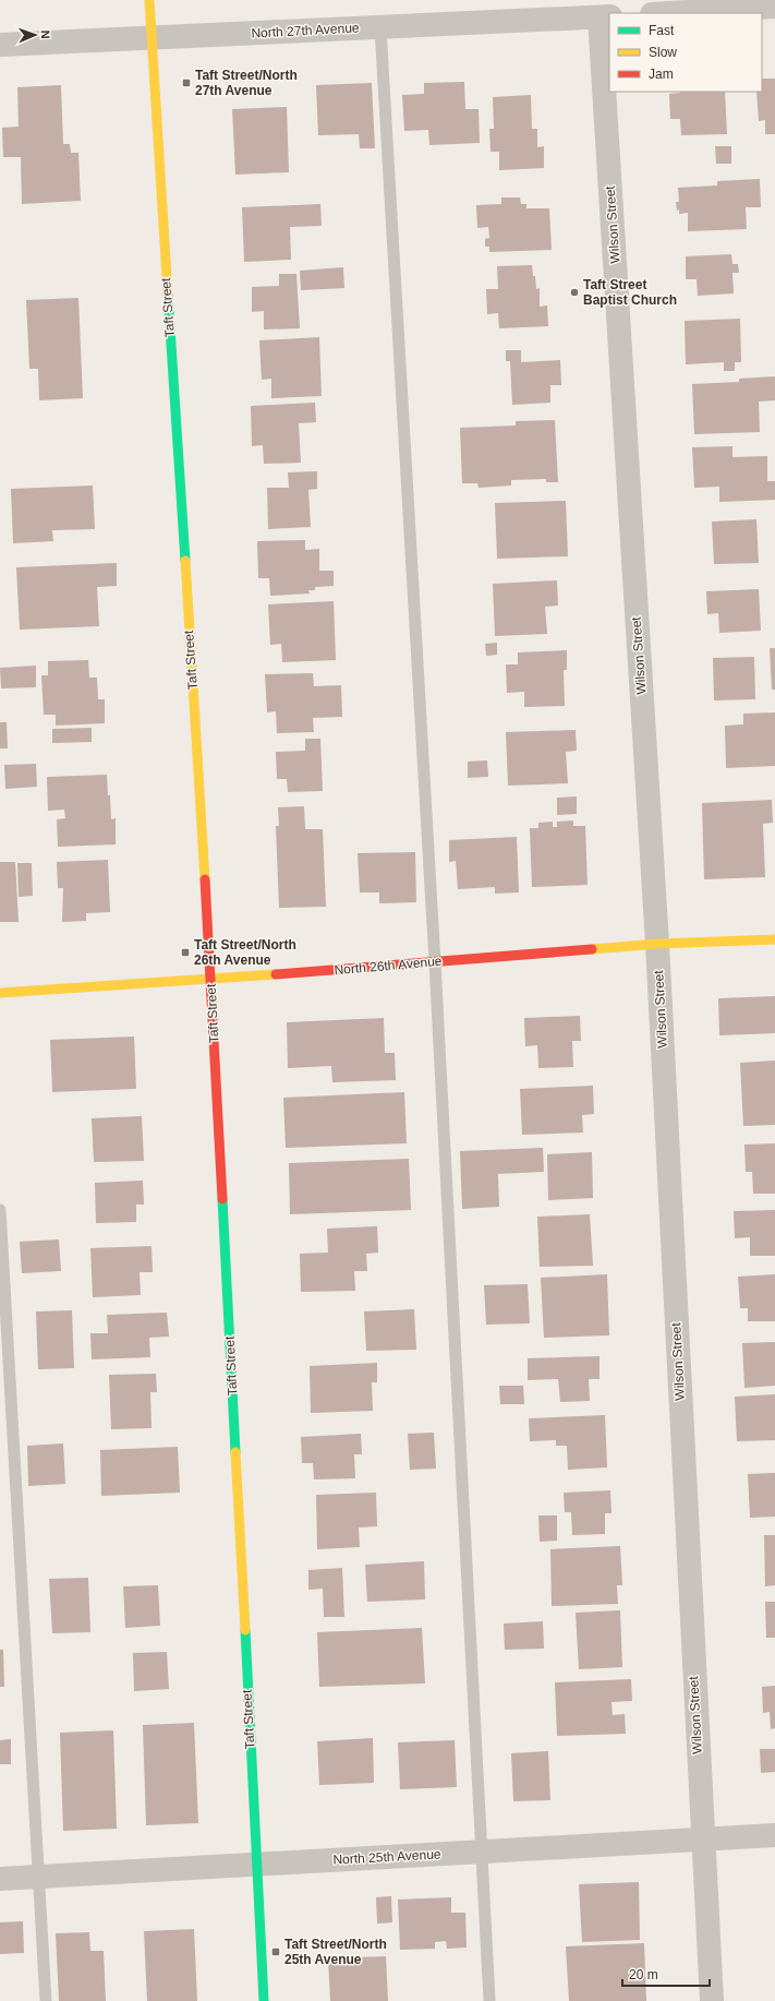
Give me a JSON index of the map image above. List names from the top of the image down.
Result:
{
  "streets": {
    "street": [
      "North 27th Avenue",
      "Wilson Street",
      "Taft Street",
      "North 26th Avenue",
      "North 25th Avenue"
    ]
  },
  "crossings": [
    ["North 27th Avenue", "Wilson Street"],
    ["North 27th Avenue", "Taft Street"],
    ["Wilson Street", "North 26th Avenue"],
    ["Wilson Street", "North 25th Avenue"],
    ["Taft Street", "North 26th Avenue"],
    ["Taft Street", "North 25th Avenue"]
  ],
  "places": {
    "transit": ["Taft Street/North 27th Avenue", "Taft Street/North 26th Avenue", "Taft Street/North 25th Avenue"],
    "other": ["Taft Street Baptist Church"]
  },
  "legend": ["Fast", "Slow", "Jam"],
  "scale_bar": "20 m",
  "north": "right"
}
